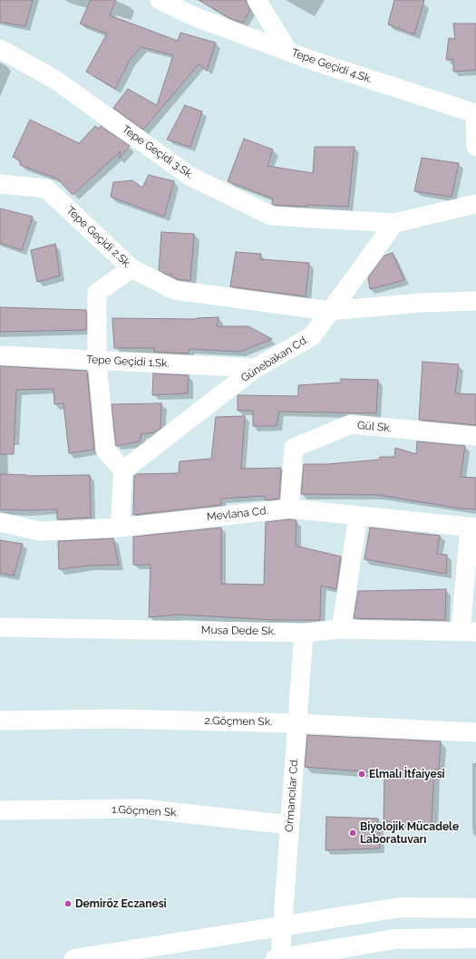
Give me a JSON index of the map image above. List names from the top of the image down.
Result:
{
  "streets": {
    "street": [
      "Tepe Geçidi 4.Sk.",
      "Tepe Geçidi 3.Sk.",
      "Tepe Geçidi 2.Sk.",
      "Günebakan Cd.",
      "Tepe Geçidi 1.Sk.",
      "Gül Sk.",
      "Mevlana Cd.",
      "Musa Dede Sk.",
      "2.Göçmen Sk.",
      "Ormancılar Cd.",
      "1.Göçmen Sk."
    ]
  },
  "crossings": [
    ["Tepe Geçidi 3.Sk.", "Günebakan Cd."],
    ["Tepe Geçidi 2.Sk.", "Günebakan Cd."],
    ["Günebakan Cd.", "Tepe Geçidi 1.Sk."],
    ["Gül Sk.", "Mevlana Cd."],
    ["Musa Dede Sk.", "Ormancılar Cd."],
    ["2.Göçmen Sk.", "Ormancılar Cd."],
    ["Ormancılar Cd.", "1.Göçmen Sk."]
  ],
  "places": ["Elmalı İtfaiyesi", "Biyolojik Mücadele Laboratuvarı", "Demiröz Eczanesi"]
}
